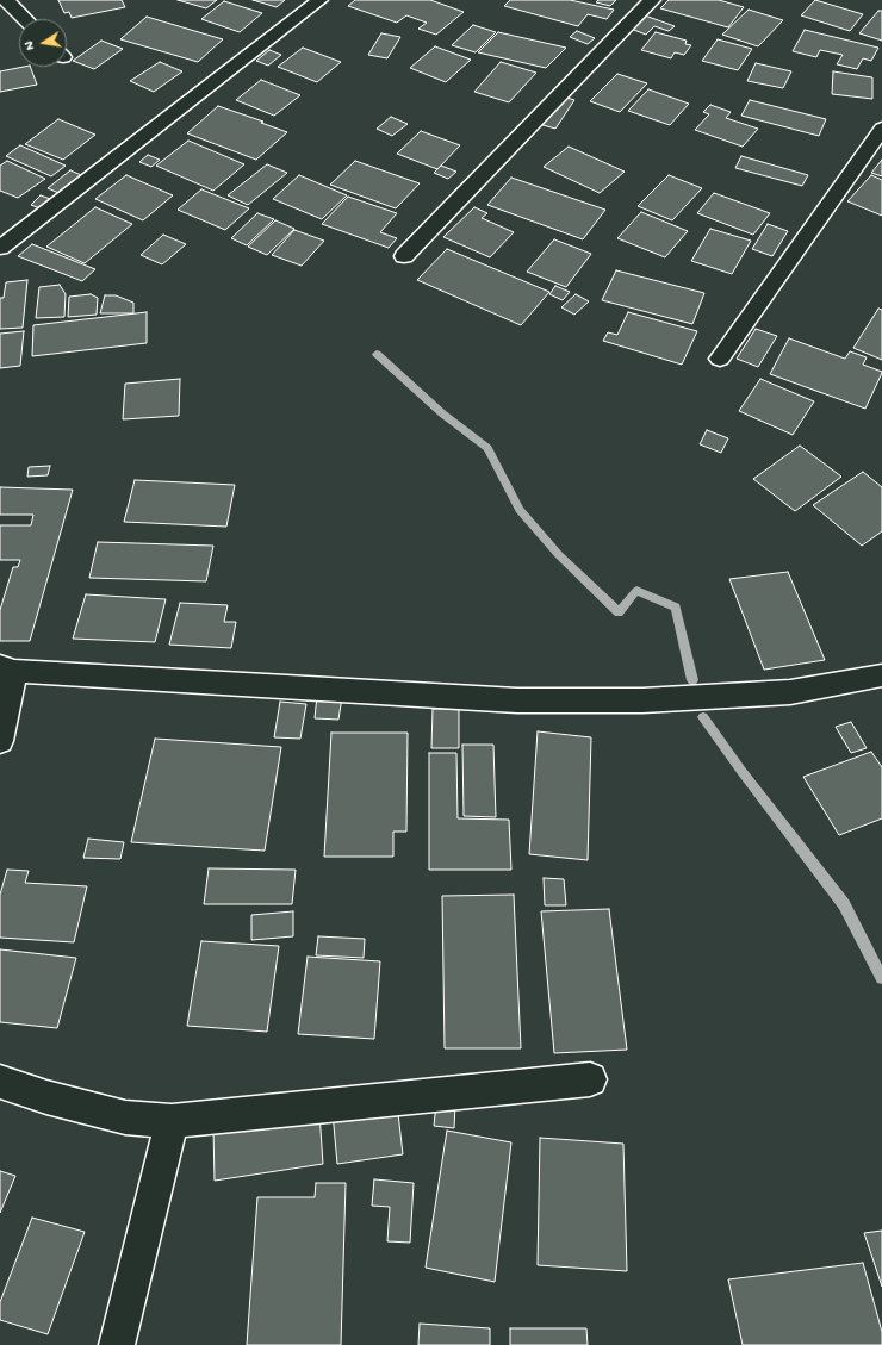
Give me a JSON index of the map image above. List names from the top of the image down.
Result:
{
  "north": "left"
}
